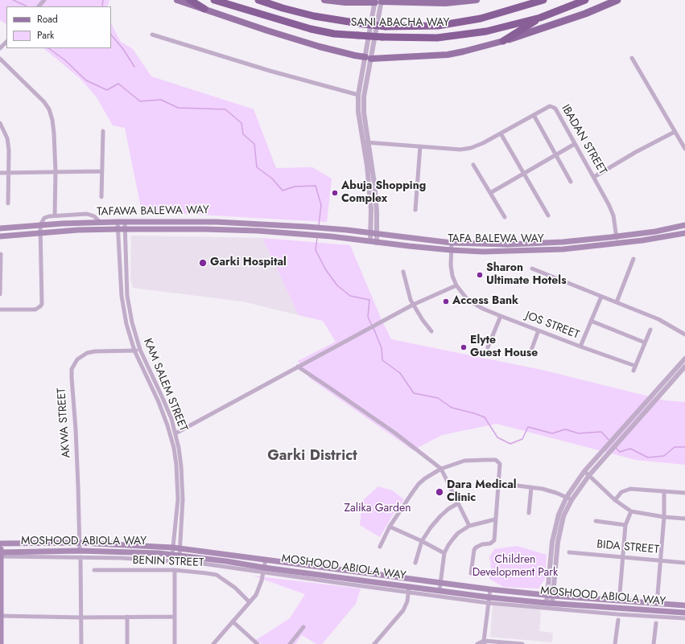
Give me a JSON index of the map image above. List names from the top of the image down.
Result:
{
  "streets": {
    "highway": ["SANI ABACHA WAY"],
    "main road": ["TAFAWA BALEWA WAY", "TAFA BALEWA WAY", "MOSHOOD ABIOLA WAY"],
    "street": [
      "IBADAN STREET",
      "JOS STREET",
      "KAM SALEM STREET",
      "AKWA STREET",
      "BIDA STREET",
      "BENIN STREET"
    ]
  },
  "crossings": [
    ["IBADAN STREET", "TAFA BALEWA WAY"],
    ["TAFAWA BALEWA WAY", "TAFA BALEWA WAY"],
    ["TAFAWA BALEWA WAY", "KAM SALEM STREET"],
    ["TAFA BALEWA WAY", "JOS STREET"],
    ["KAM SALEM STREET", "AKWA STREET"],
    ["KAM SALEM STREET", "MOSHOOD ABIOLA WAY"],
    ["AKWA STREET", "MOSHOOD ABIOLA WAY"]
  ],
  "districts": ["Garki District"],
  "parks": ["Zalika Garden", "Children Development Park"],
  "places": [
    "Abuja Shopping Complex",
    "Garki Hospital",
    "Sharon Ultimate Hotels",
    "Access Bank",
    "Elyte Guest House",
    "Dara Medical Clinic"
  ],
  "legend": ["Road", "Park"]
}
